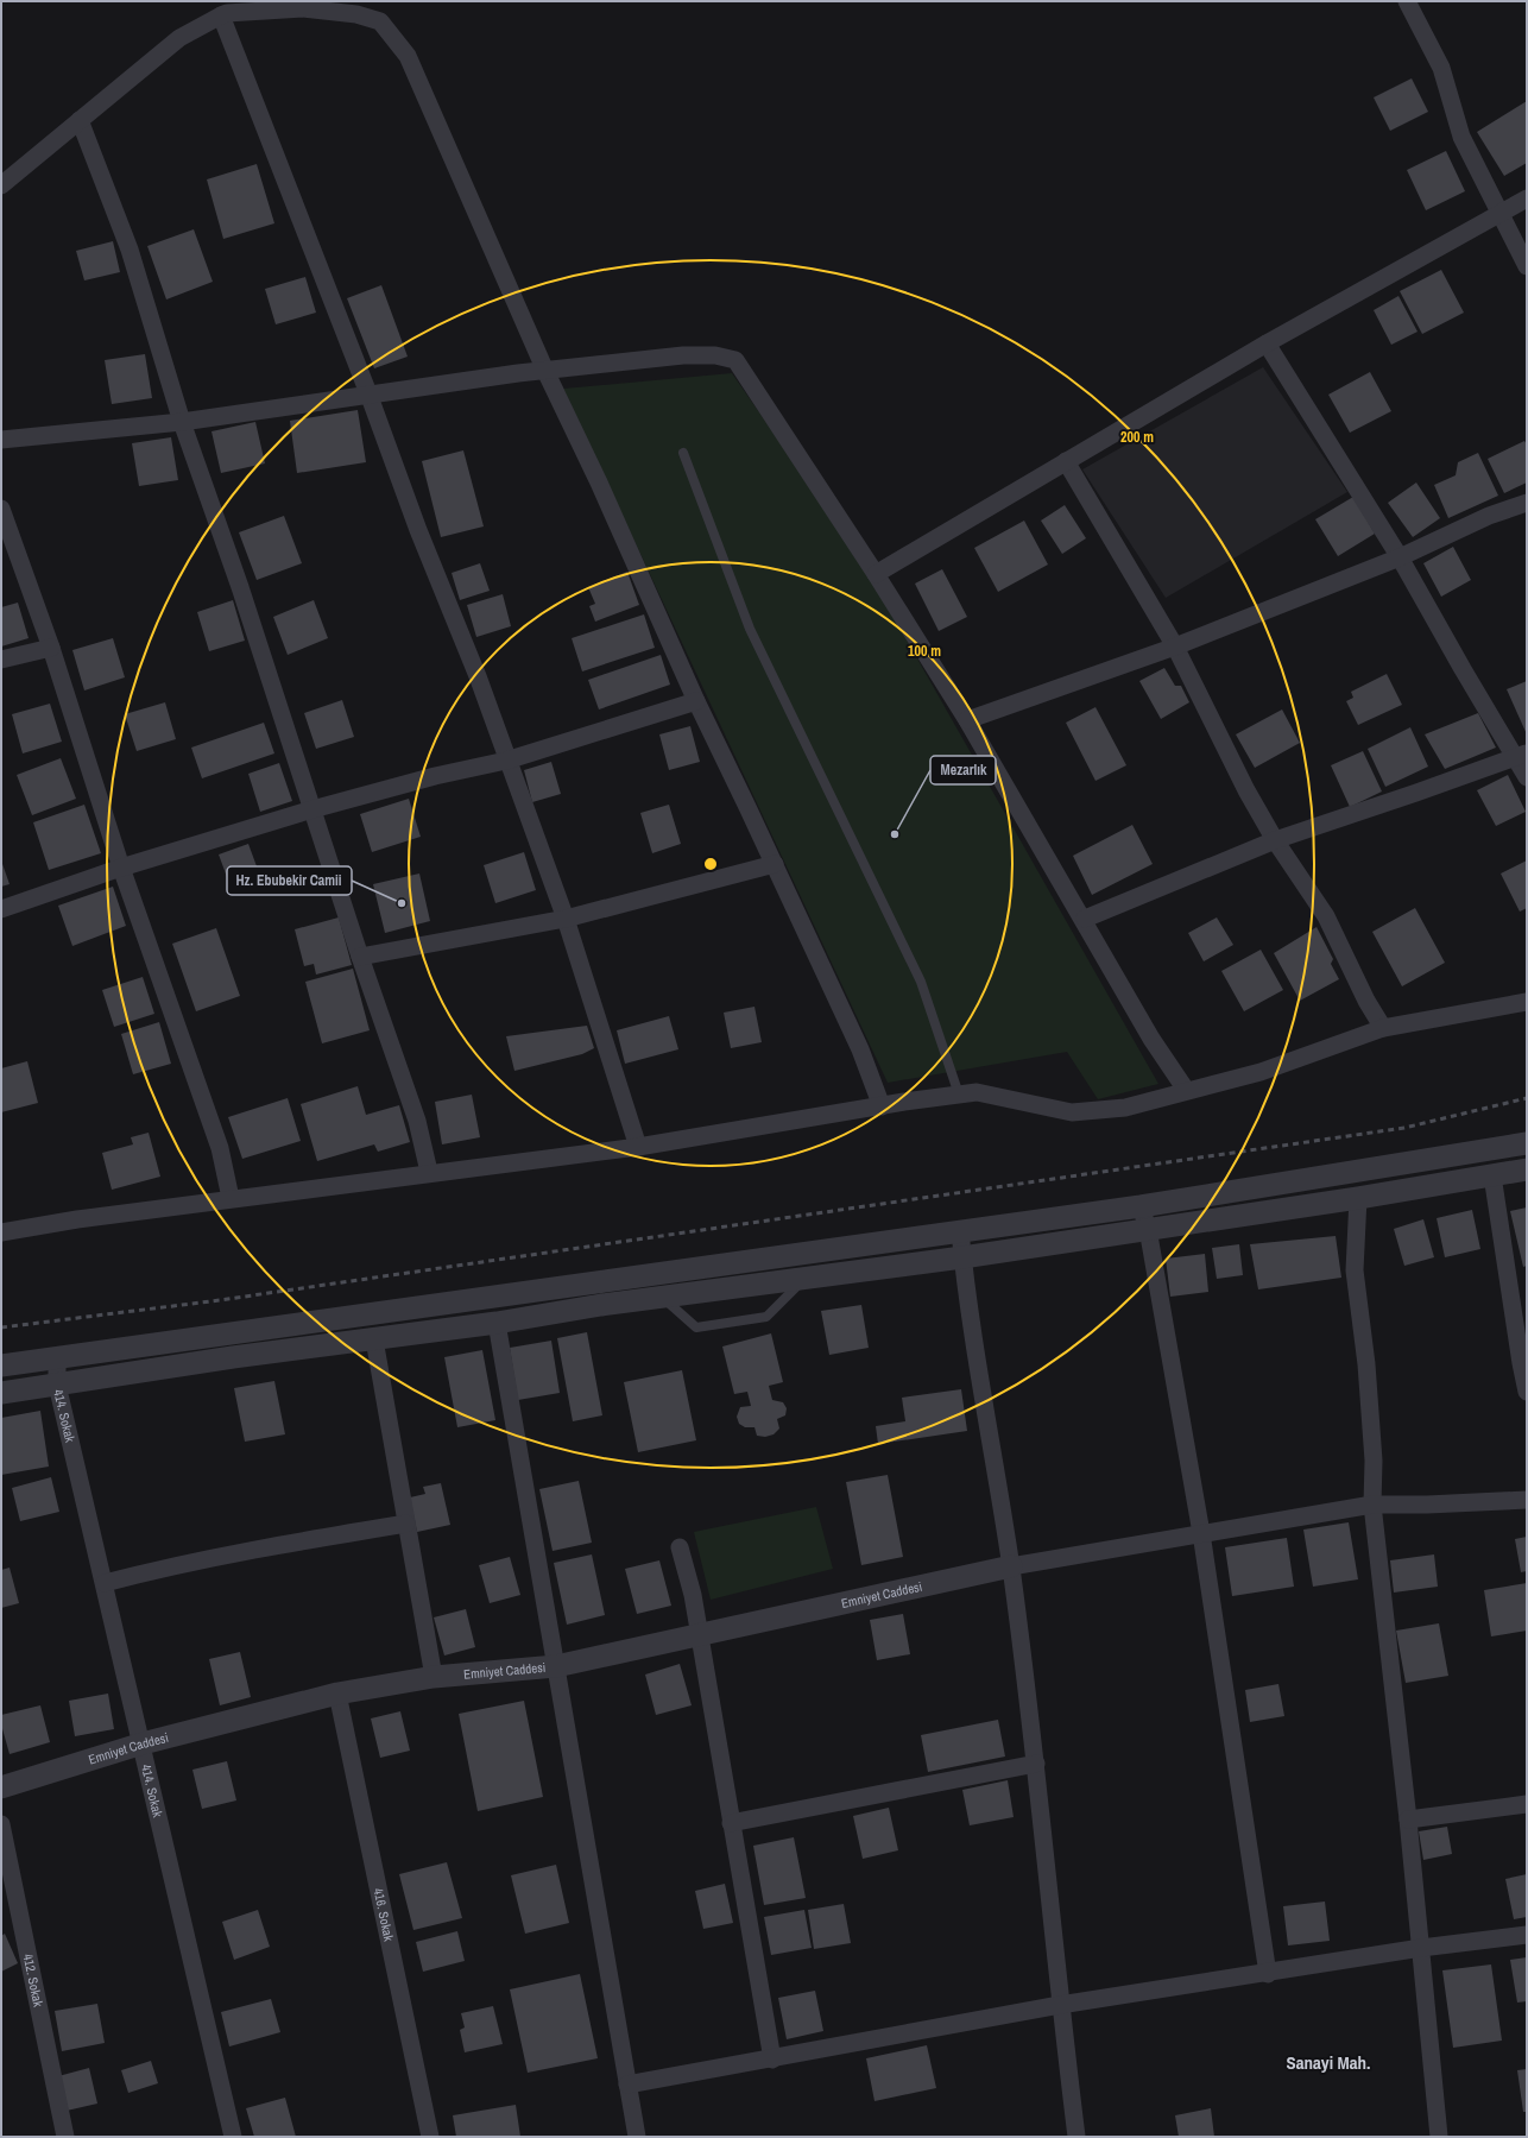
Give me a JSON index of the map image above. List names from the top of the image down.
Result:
{
  "streets": {
    "street": [
      "414. Sokak",
      "Emniyet Caddesi",
      "416. Sokak",
      "412. Sokak"
    ]
  },
  "crossings": [
    ["414. Sokak", "Emniyet Caddesi"],
    ["Emniyet Caddesi", "416. Sokak"]
  ],
  "districts": ["Sanayi Mah."],
  "places": ["Mezarlık", "Hz. Ebubekir Camii"],
  "rings": ["200 m", "100 m"]
}
